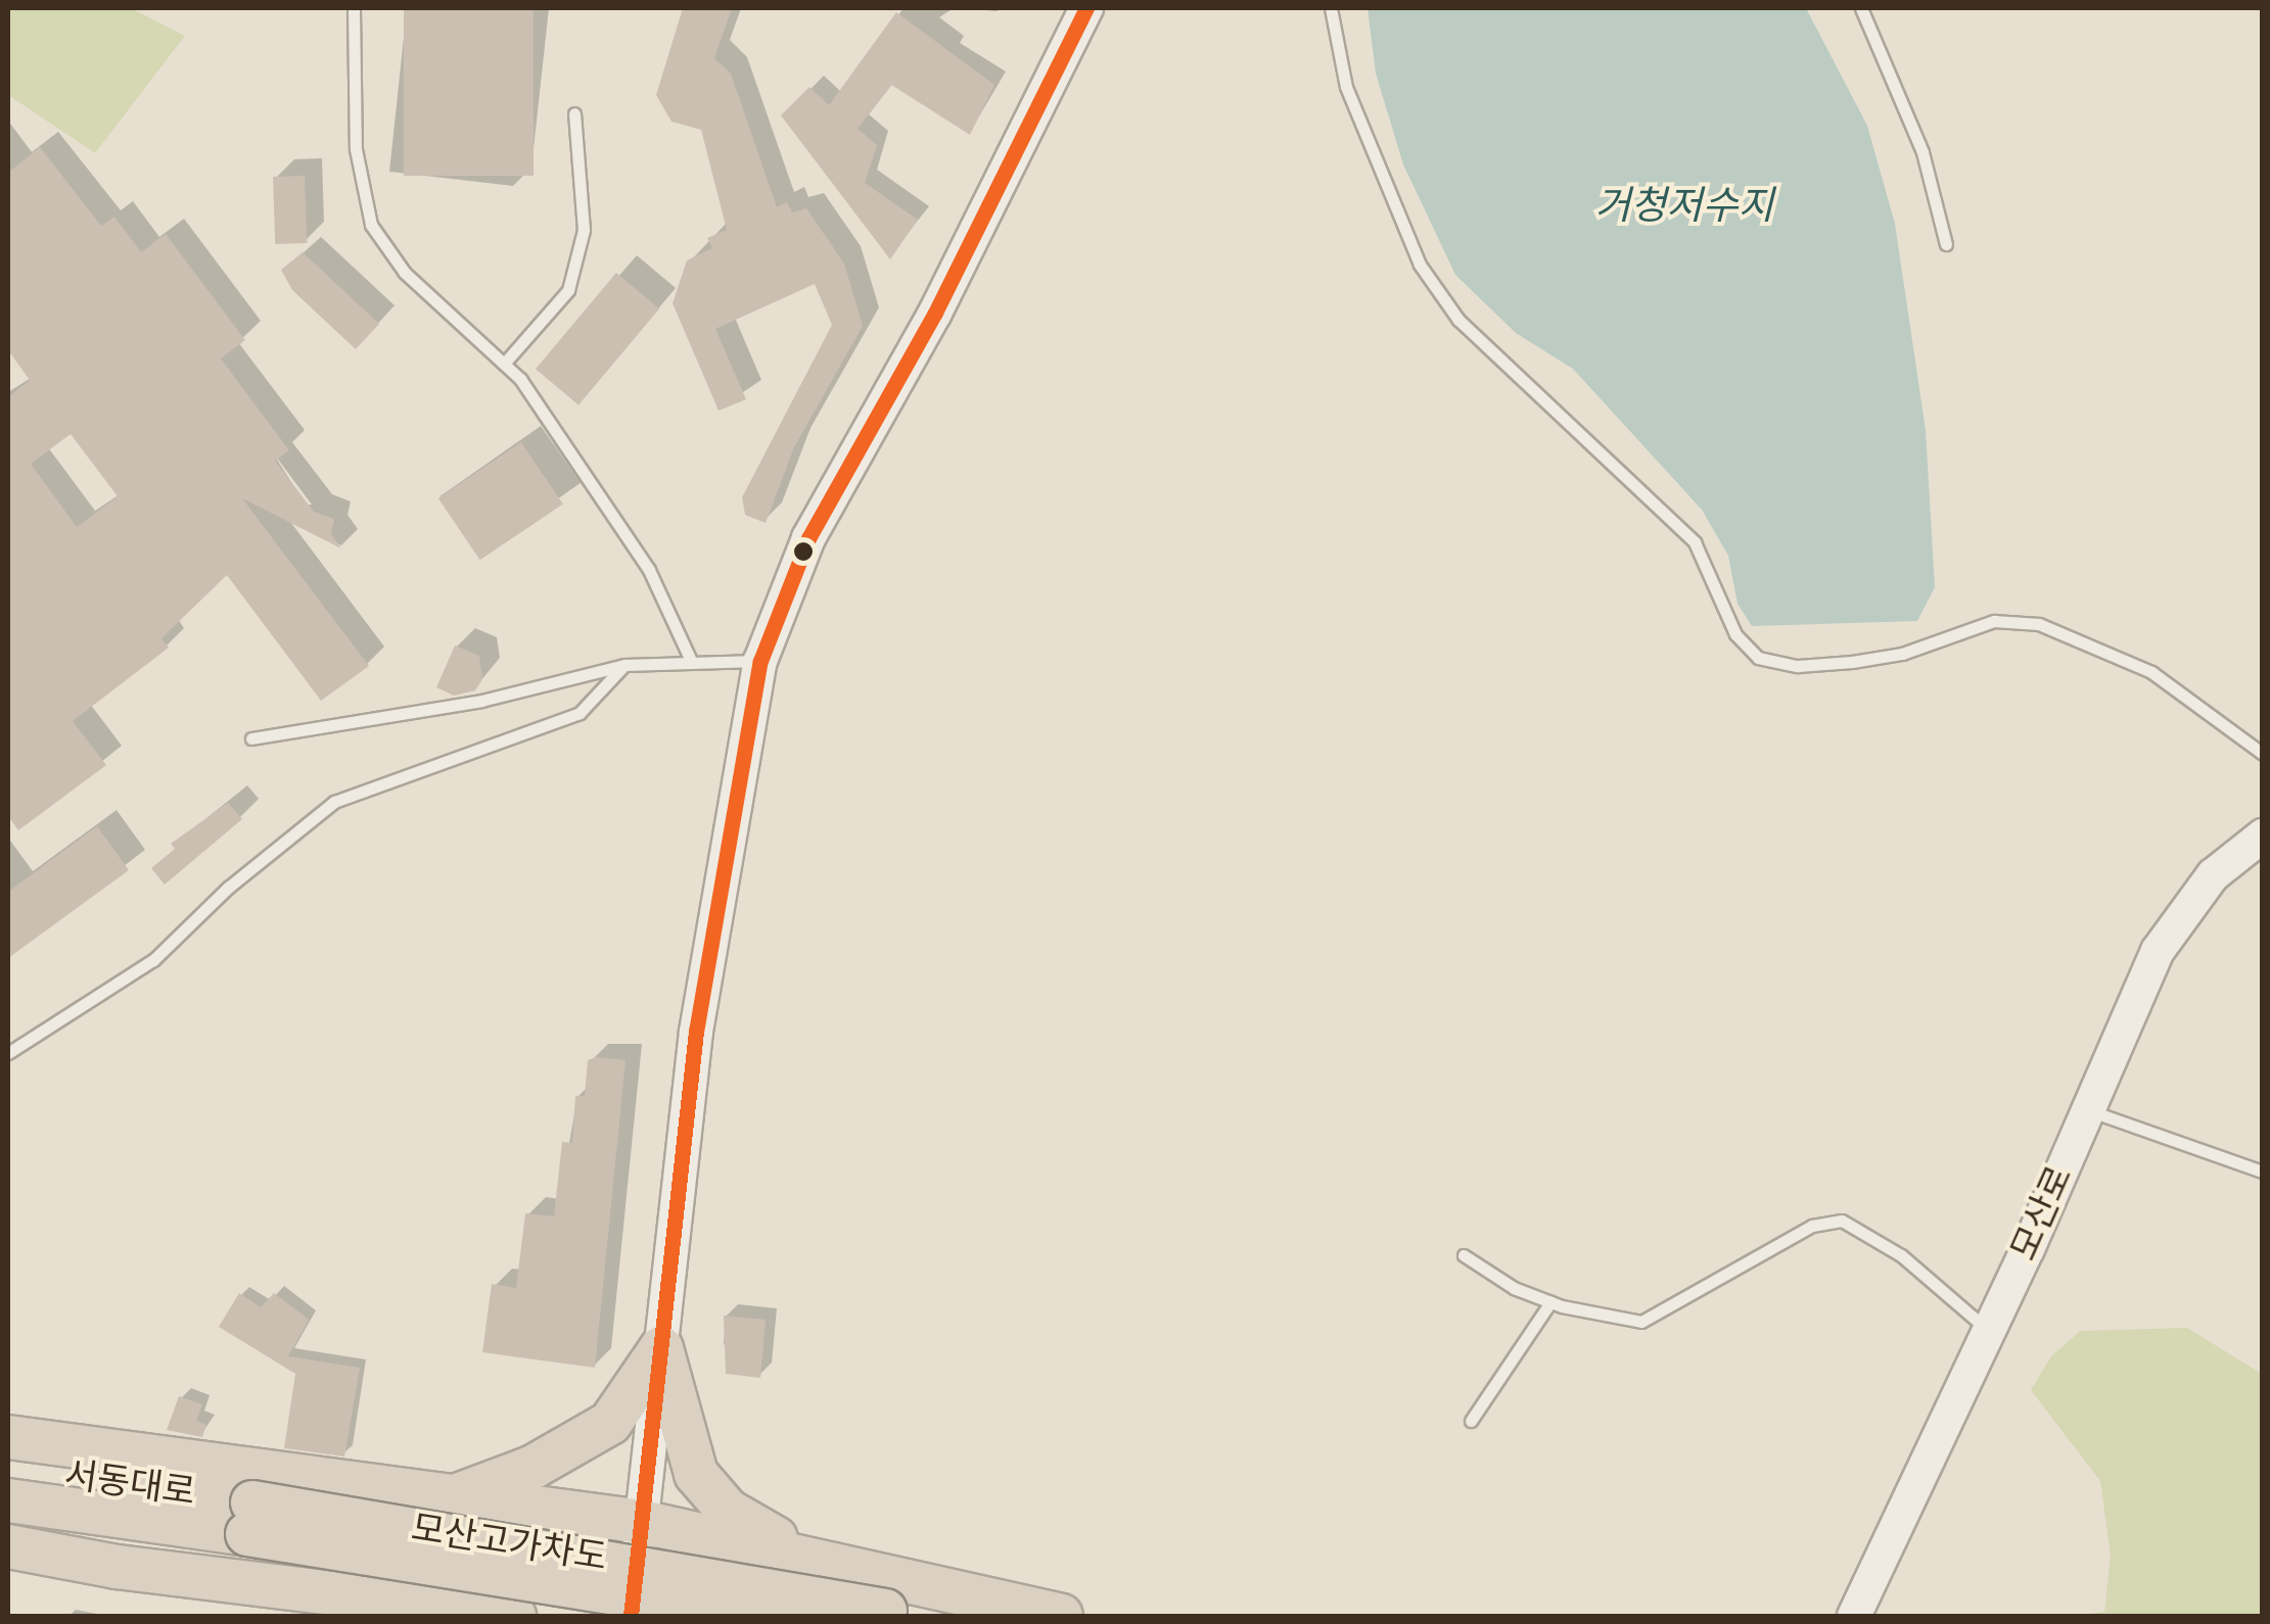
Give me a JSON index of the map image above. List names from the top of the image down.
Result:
{
  "streets": {
    "highway": ["서동대로", "모산고가차도"],
    "main road": ["모산로"]
  },
  "crossings": [
    ["서동대로", "모산고가차도"]
  ],
  "water": ["거청저수지"]
}
